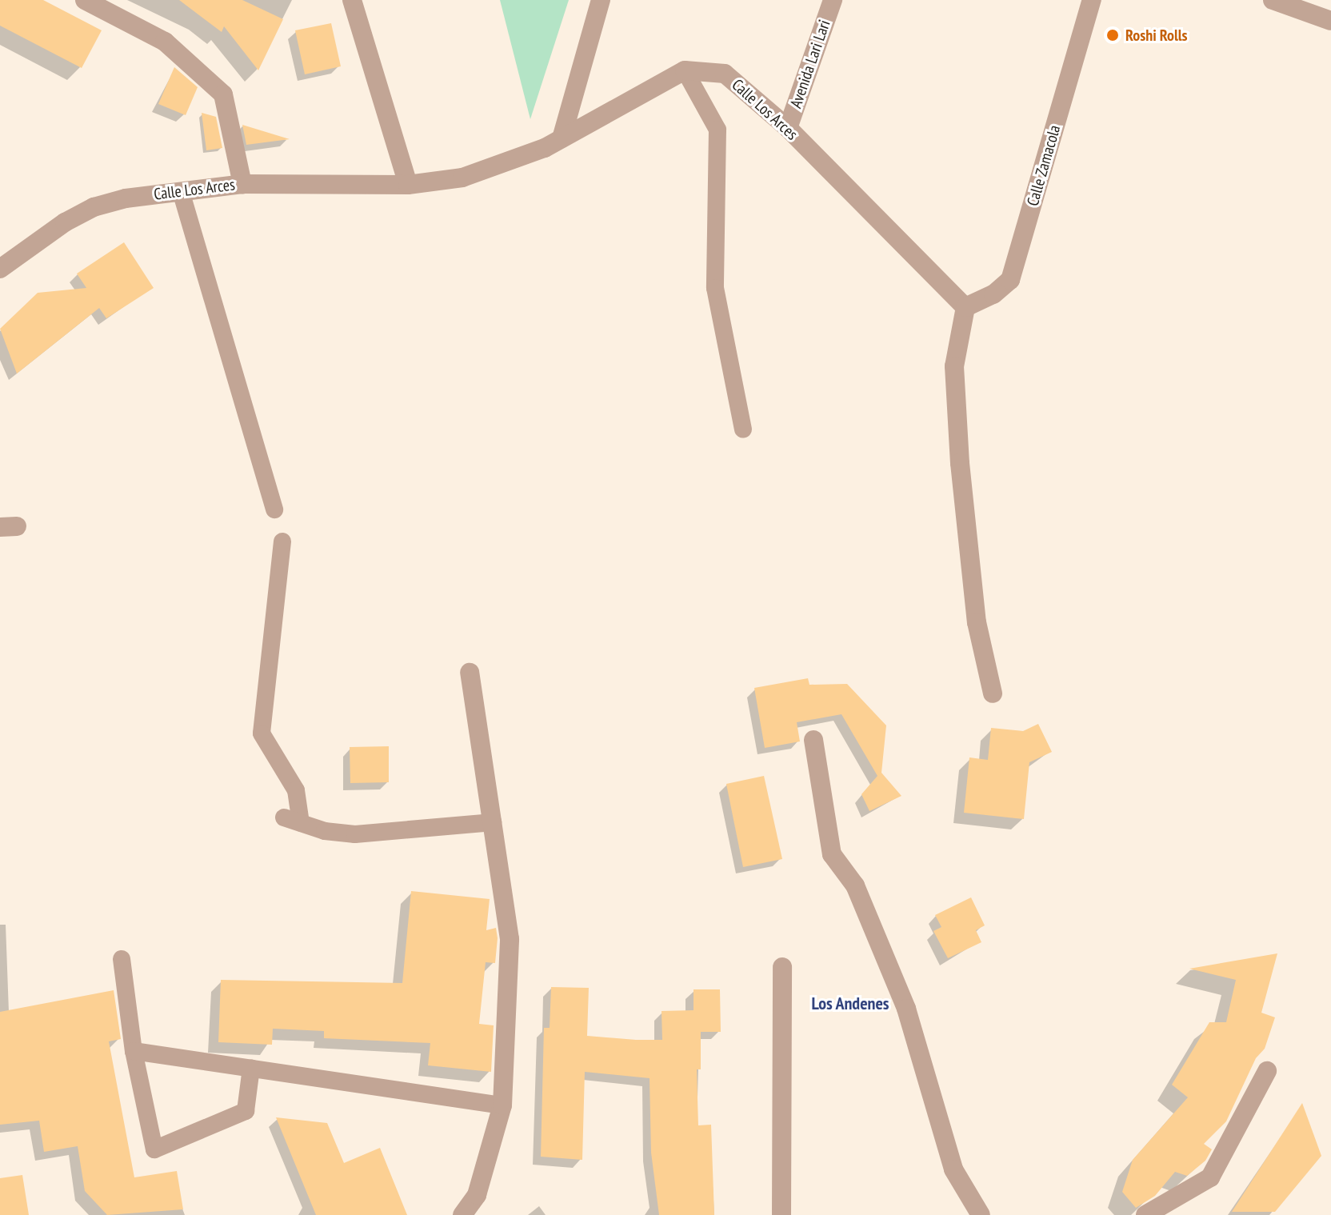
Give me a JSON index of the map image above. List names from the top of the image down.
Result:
{
  "streets": {
    "street": ["Avenida Lari Lari", "Calle Los Arces", "Calle Zamacola"]
  },
  "crossings": [
    ["Avenida Lari Lari", "Calle Los Arces"],
    ["Calle Los Arces", "Calle Zamacola"]
  ],
  "districts": ["Los Andenes"],
  "places": ["Roshi Rolls"]
}
